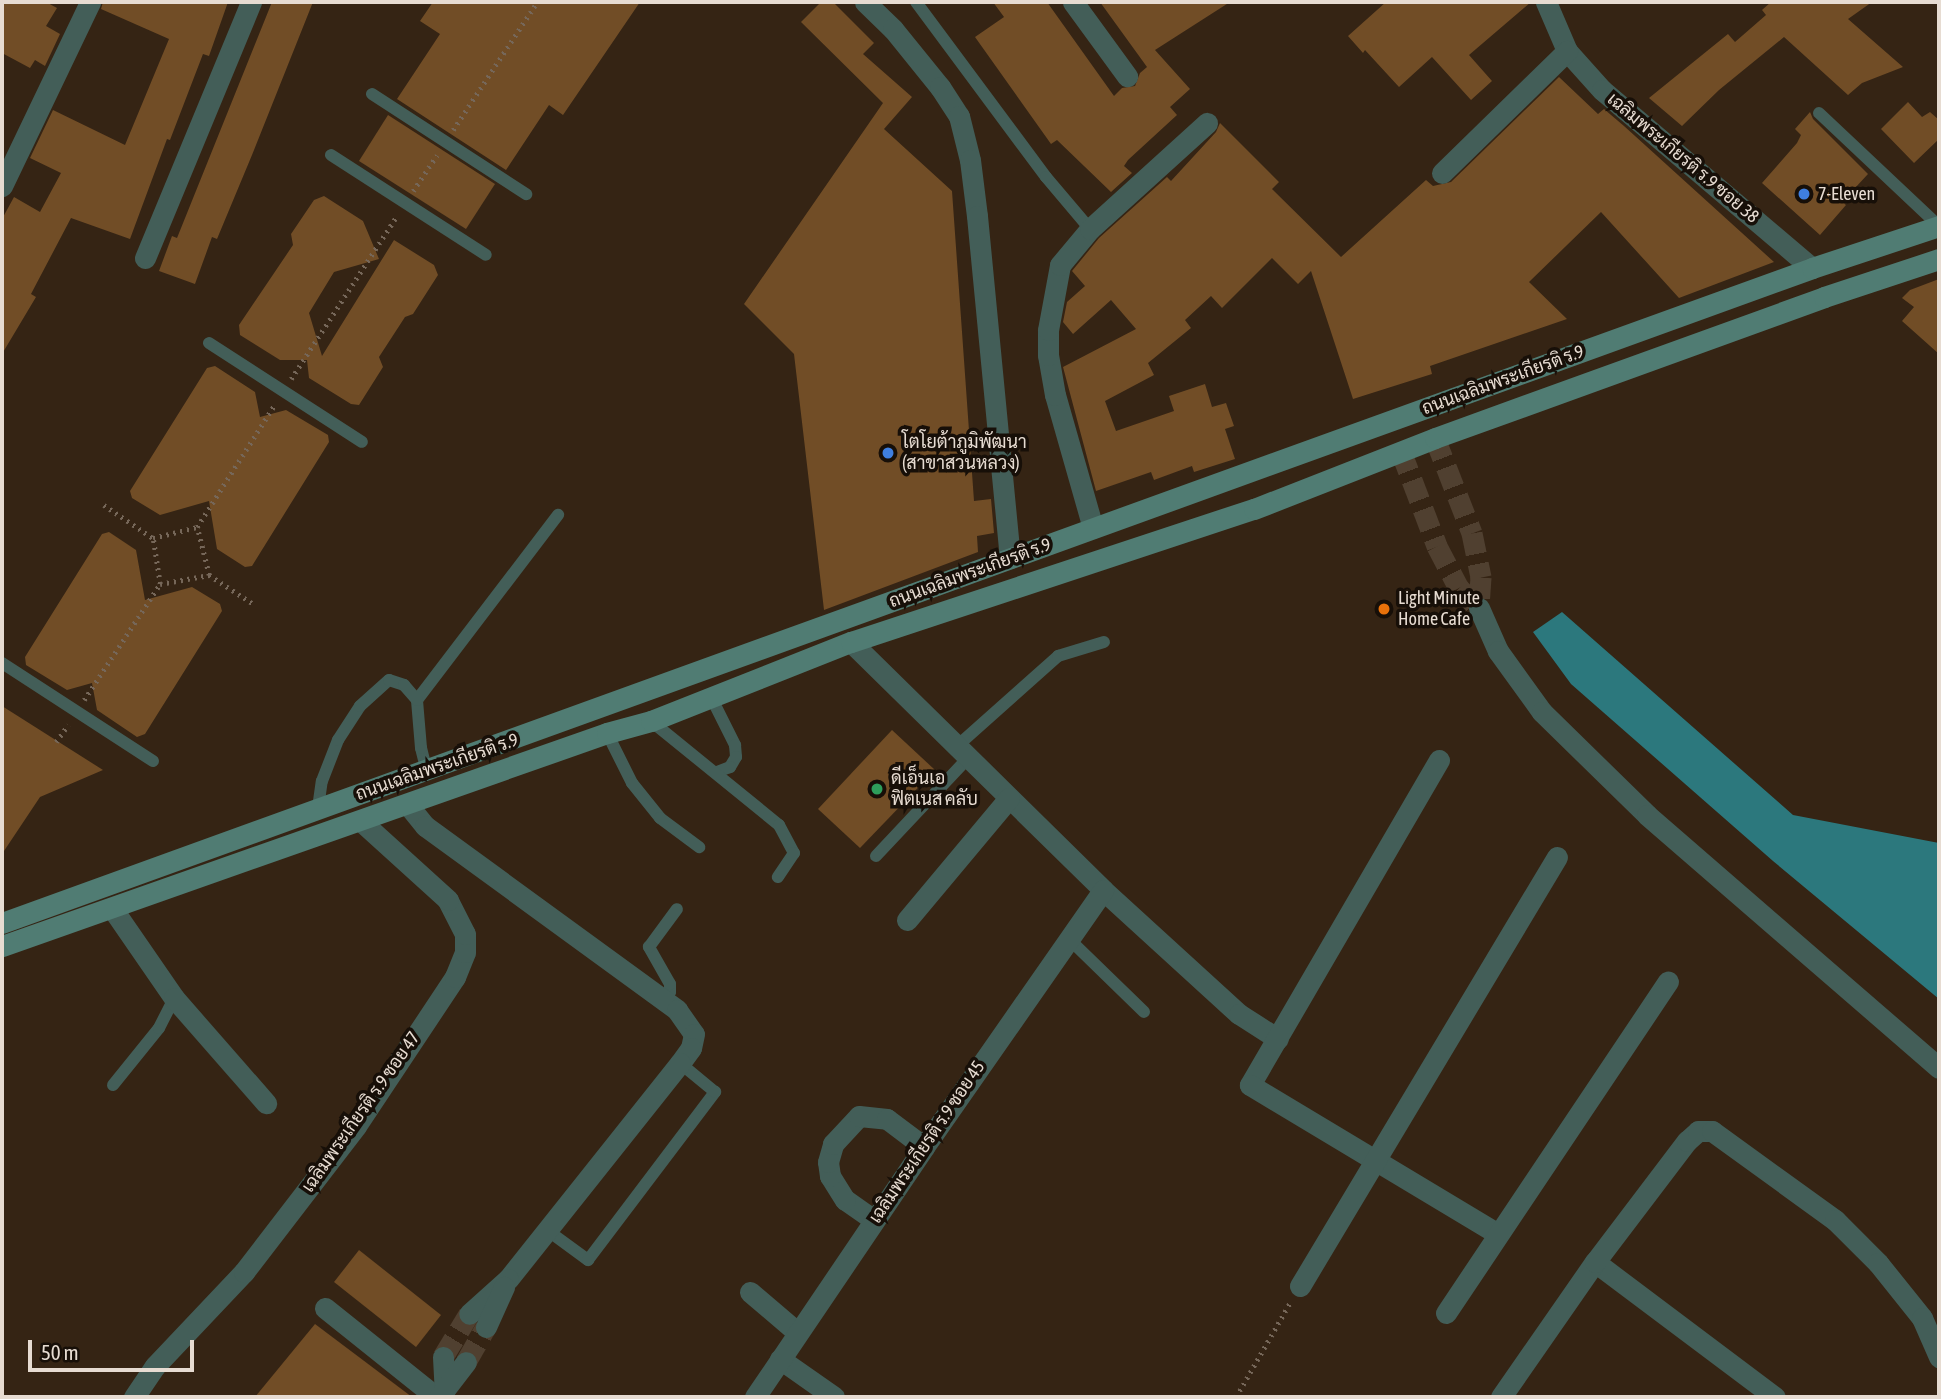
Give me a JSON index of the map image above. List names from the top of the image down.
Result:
{
  "streets": {
    "main road": ["ถนนเฉลิมพระเกียรติ ร.9"],
    "street": ["เฉลิมพระเกียรติ ร.9 ซอย 38", "เฉลิมพระเกียรติ ร.9 ซอย 47", "เฉลิมพระเกียรติ ร.9 ซอย 45"]
  },
  "crossings": [
    ["เฉลิมพระเกียรติ ร.9 ซอย 38", "ถนนเฉลิมพระเกียรติ ร.9"],
    ["ถนนเฉลิมพระเกียรติ ร.9", "เฉลิมพระเกียรติ ร.9 ซอย 47"]
  ],
  "places": [
    "7-Eleven",
    "โตโยต้าภูมิพัฒนา (สาขาสวนหลวง)",
    "Light Minute Home Cafe",
    "ดีเอ็นเอ ฟิตเนส คลับ"
  ],
  "scale_bar": "50 m"
}
